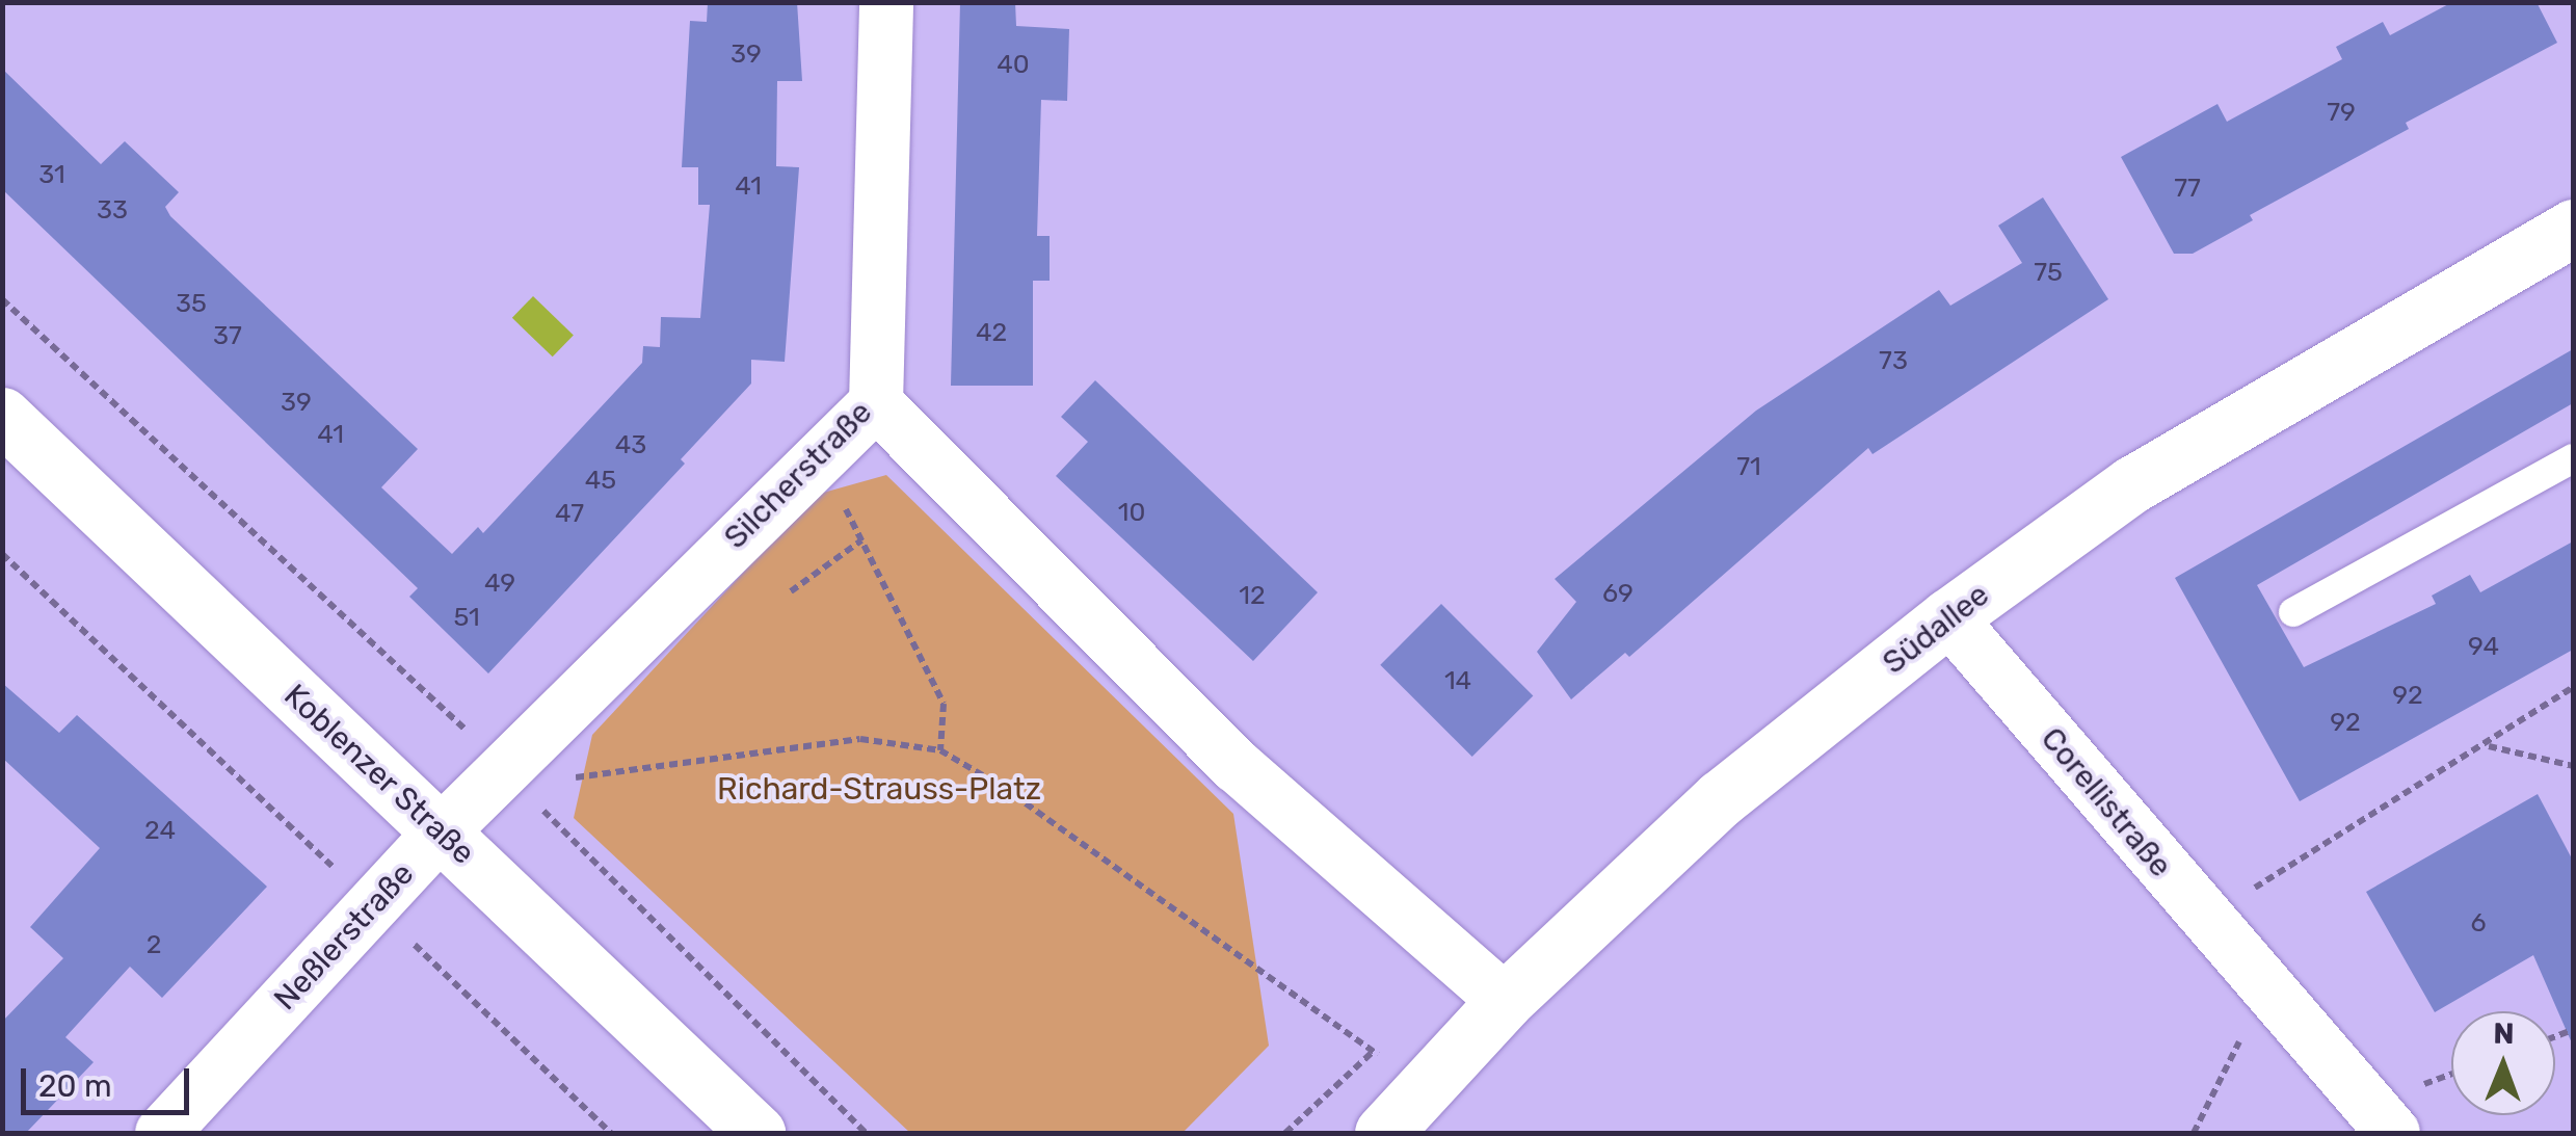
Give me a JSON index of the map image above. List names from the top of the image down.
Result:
{
  "streets": {
    "street": [
      "Silcherstraße",
      "Südallee",
      "Koblenzer Straße",
      "Corellistraße",
      "Neßlerstraße"
    ]
  },
  "crossings": [
    ["Silcherstraße", "Koblenzer Straße"],
    ["Silcherstraße", "Neßlerstraße"],
    ["Südallee", "Corellistraße"],
    ["Koblenzer Straße", "Neßlerstraße"]
  ],
  "parks": ["Richard-Strauss-Platz"],
  "house_numbers": [
    "39",
    "40",
    "79",
    "31",
    "41",
    "77",
    "33",
    "75",
    "35",
    "42",
    "37",
    "73",
    "39",
    "41",
    "43",
    "71",
    "45",
    "10",
    "47",
    "49",
    "69",
    "12",
    "51",
    "94",
    "14",
    "92",
    "92",
    "24",
    "6",
    "2"
  ],
  "scale_bar": "20 m",
  "north": "top"
}
